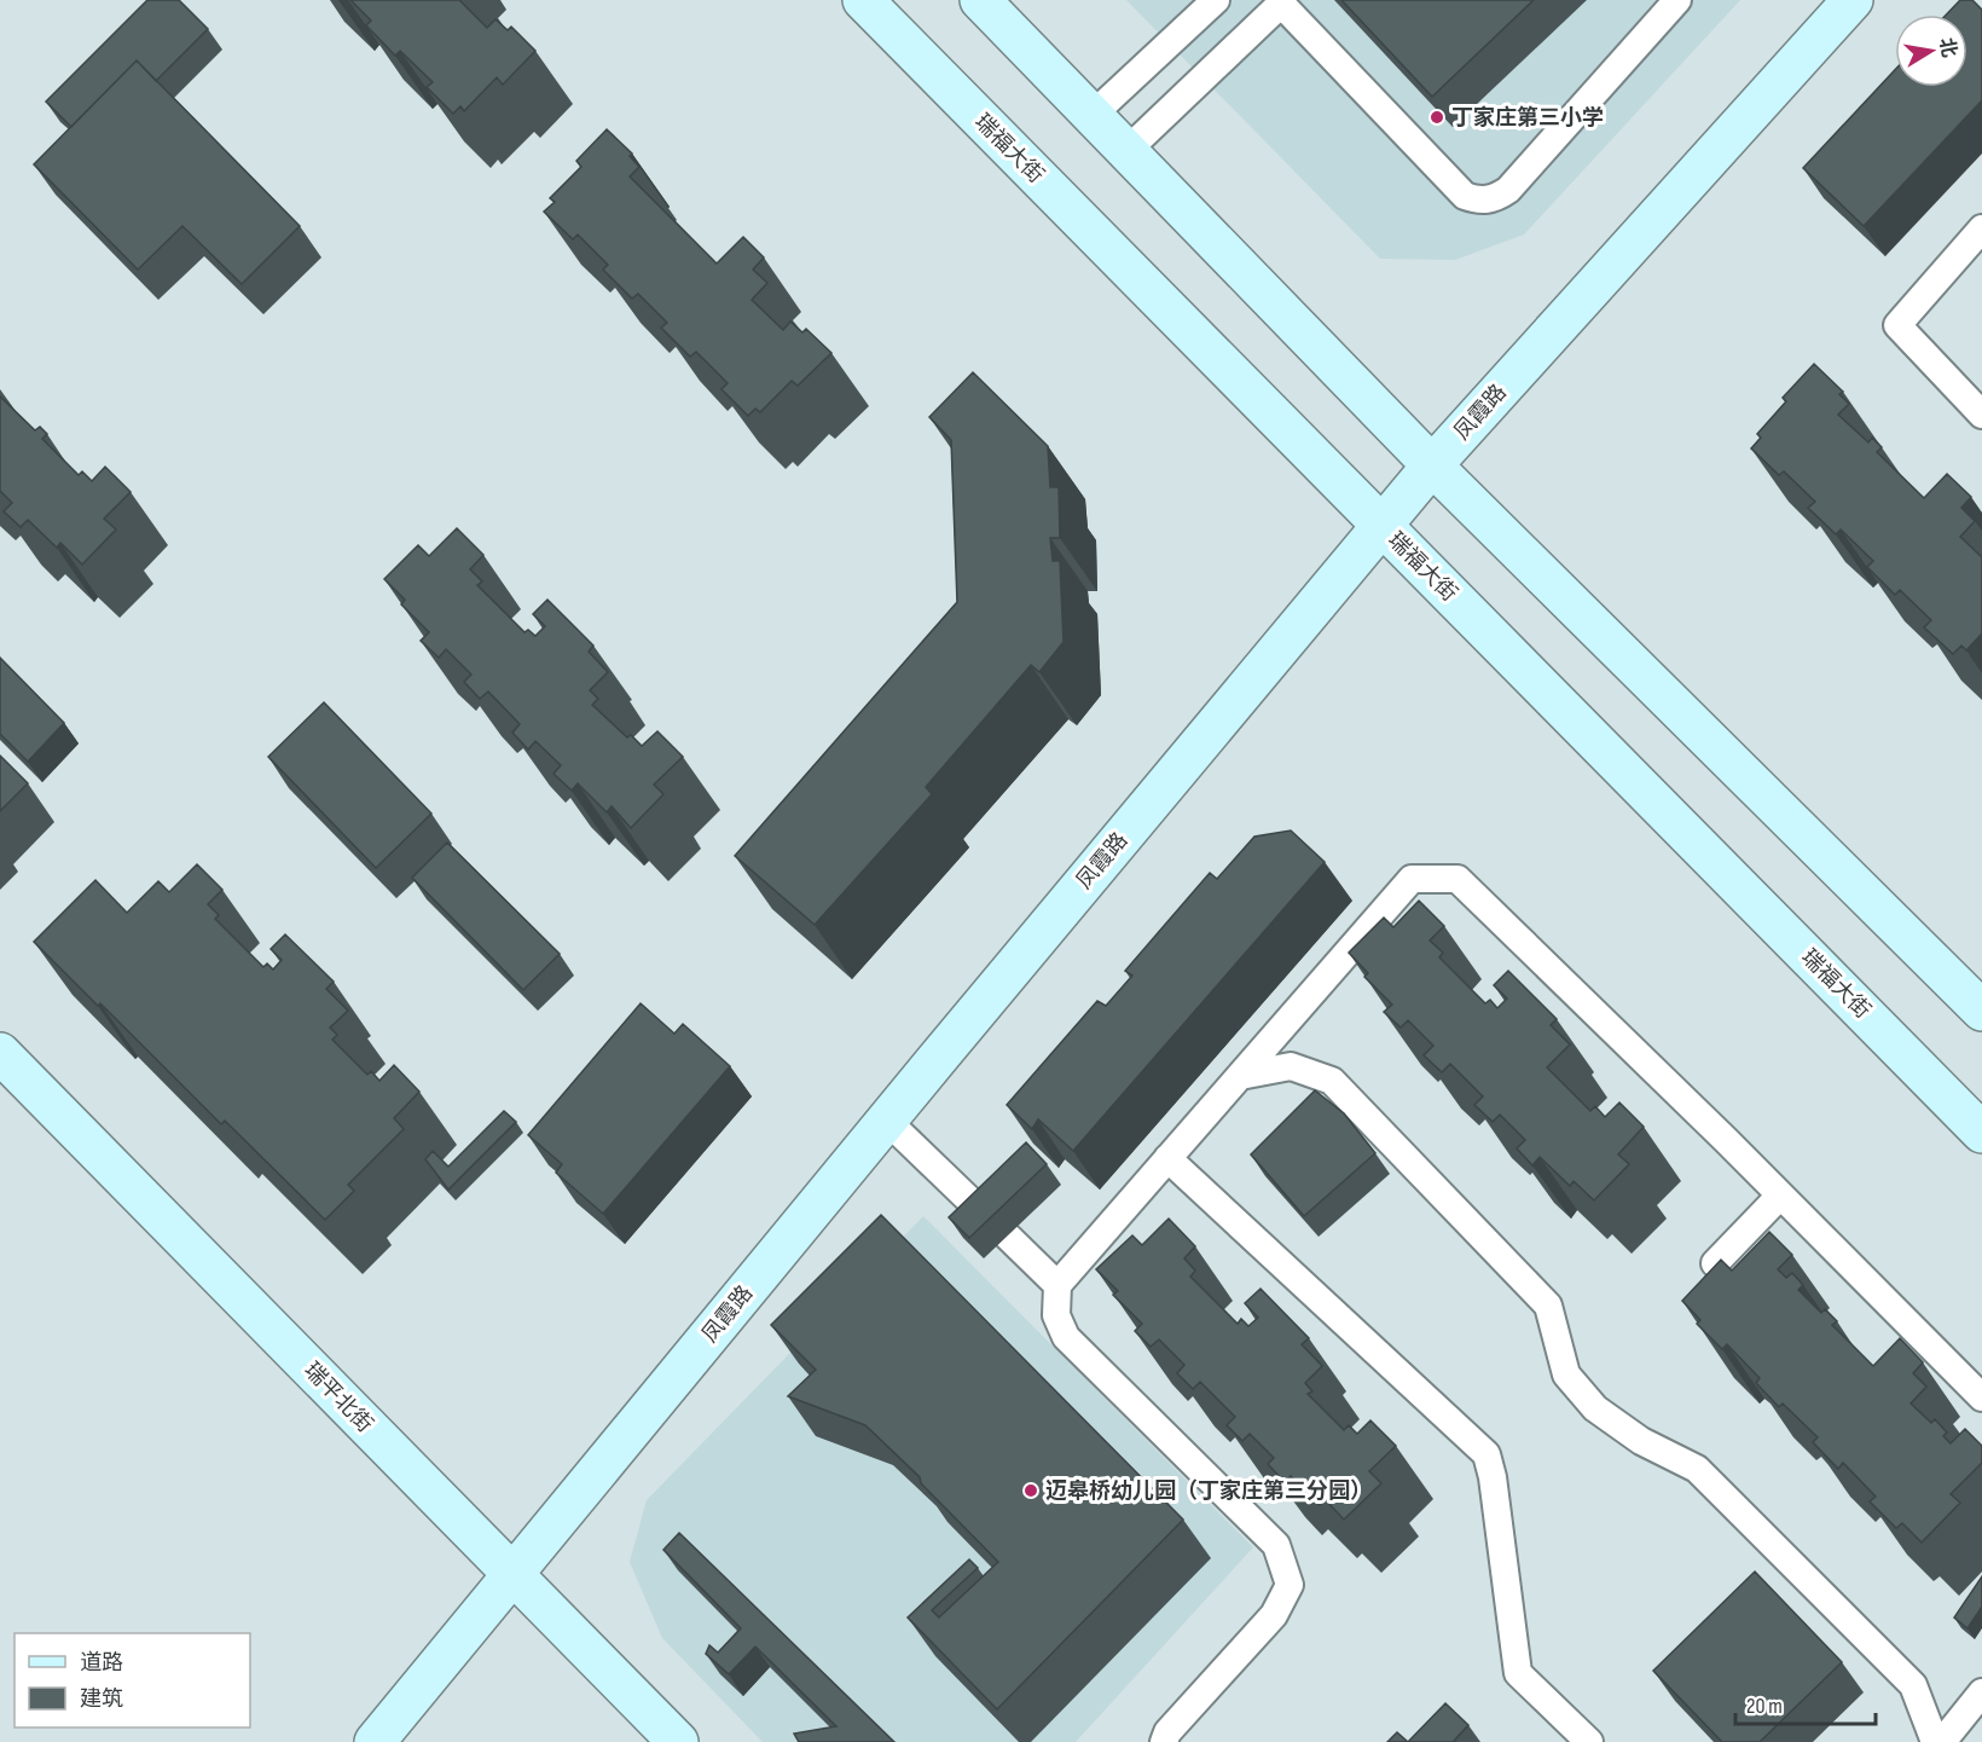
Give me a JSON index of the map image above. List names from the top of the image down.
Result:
{
  "streets": {
    "street": ["瑞福大街", "凤霞路", "瑞平北街"]
  },
  "crossings": [
    ["瑞福大街", "凤霞路"],
    ["凤霞路", "瑞平北街"]
  ],
  "places": ["丁家庄第三小学", "迈皋桥幼儿园（丁家庄第三分园）"],
  "legend": ["道路", "建筑"],
  "scale_bar": "20 m",
  "north": "right"
}
